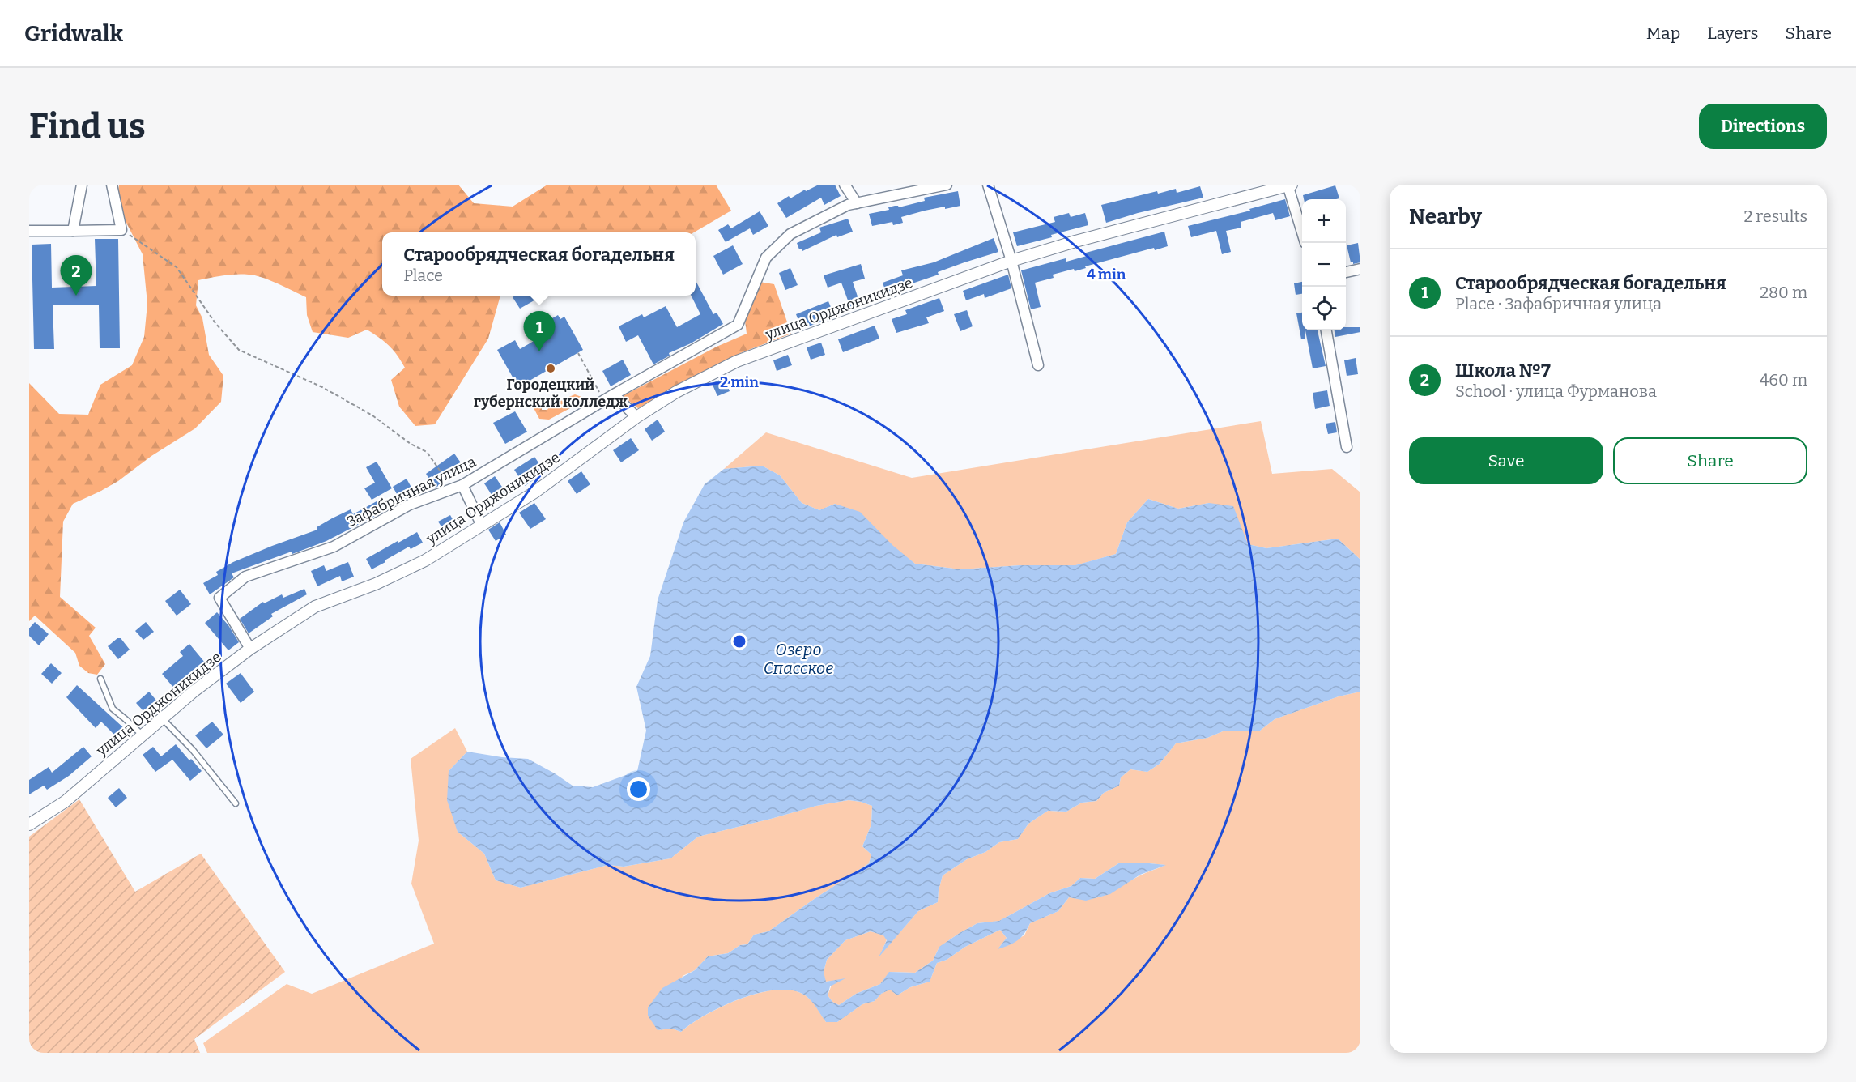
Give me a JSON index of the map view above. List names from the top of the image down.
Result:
{
  "streets": {
    "street": ["улица Орджоникидзе", "Зафабричная улица"]
  },
  "crossings": [
    ["улица Орджоникидзе", "Зафабричная улица"]
  ],
  "water": ["Озеро Спасское"],
  "places": ["Городецкий губернский колледж"],
  "page": {
    "header": "Gridwalk",
    "nav": ["Map", "Layers", "Share"],
    "buttons": [
      "Directions",
      ["Save", "Share"]
    ],
    "title": "Find us",
    "heading": ["Nearby", "2 results"],
    "map_buttons": ["+", "−"],
    "popup": ["Старообрядческая богадельня", "Place"],
    "list": [
      {
        "mark": "1",
        "name": "Старообрядческая богадельня",
        "note": "Place · Зафабричная улица",
        "value": "280 m"
      },
      {
        "mark": "2",
        "name": "Школа №7",
        "note": "School · улица Фурманова",
        "value": "460 m"
      }
    ],
    "pins": ["2", "1"]
  },
  "rings": ["4 min", "2 min"]
}
